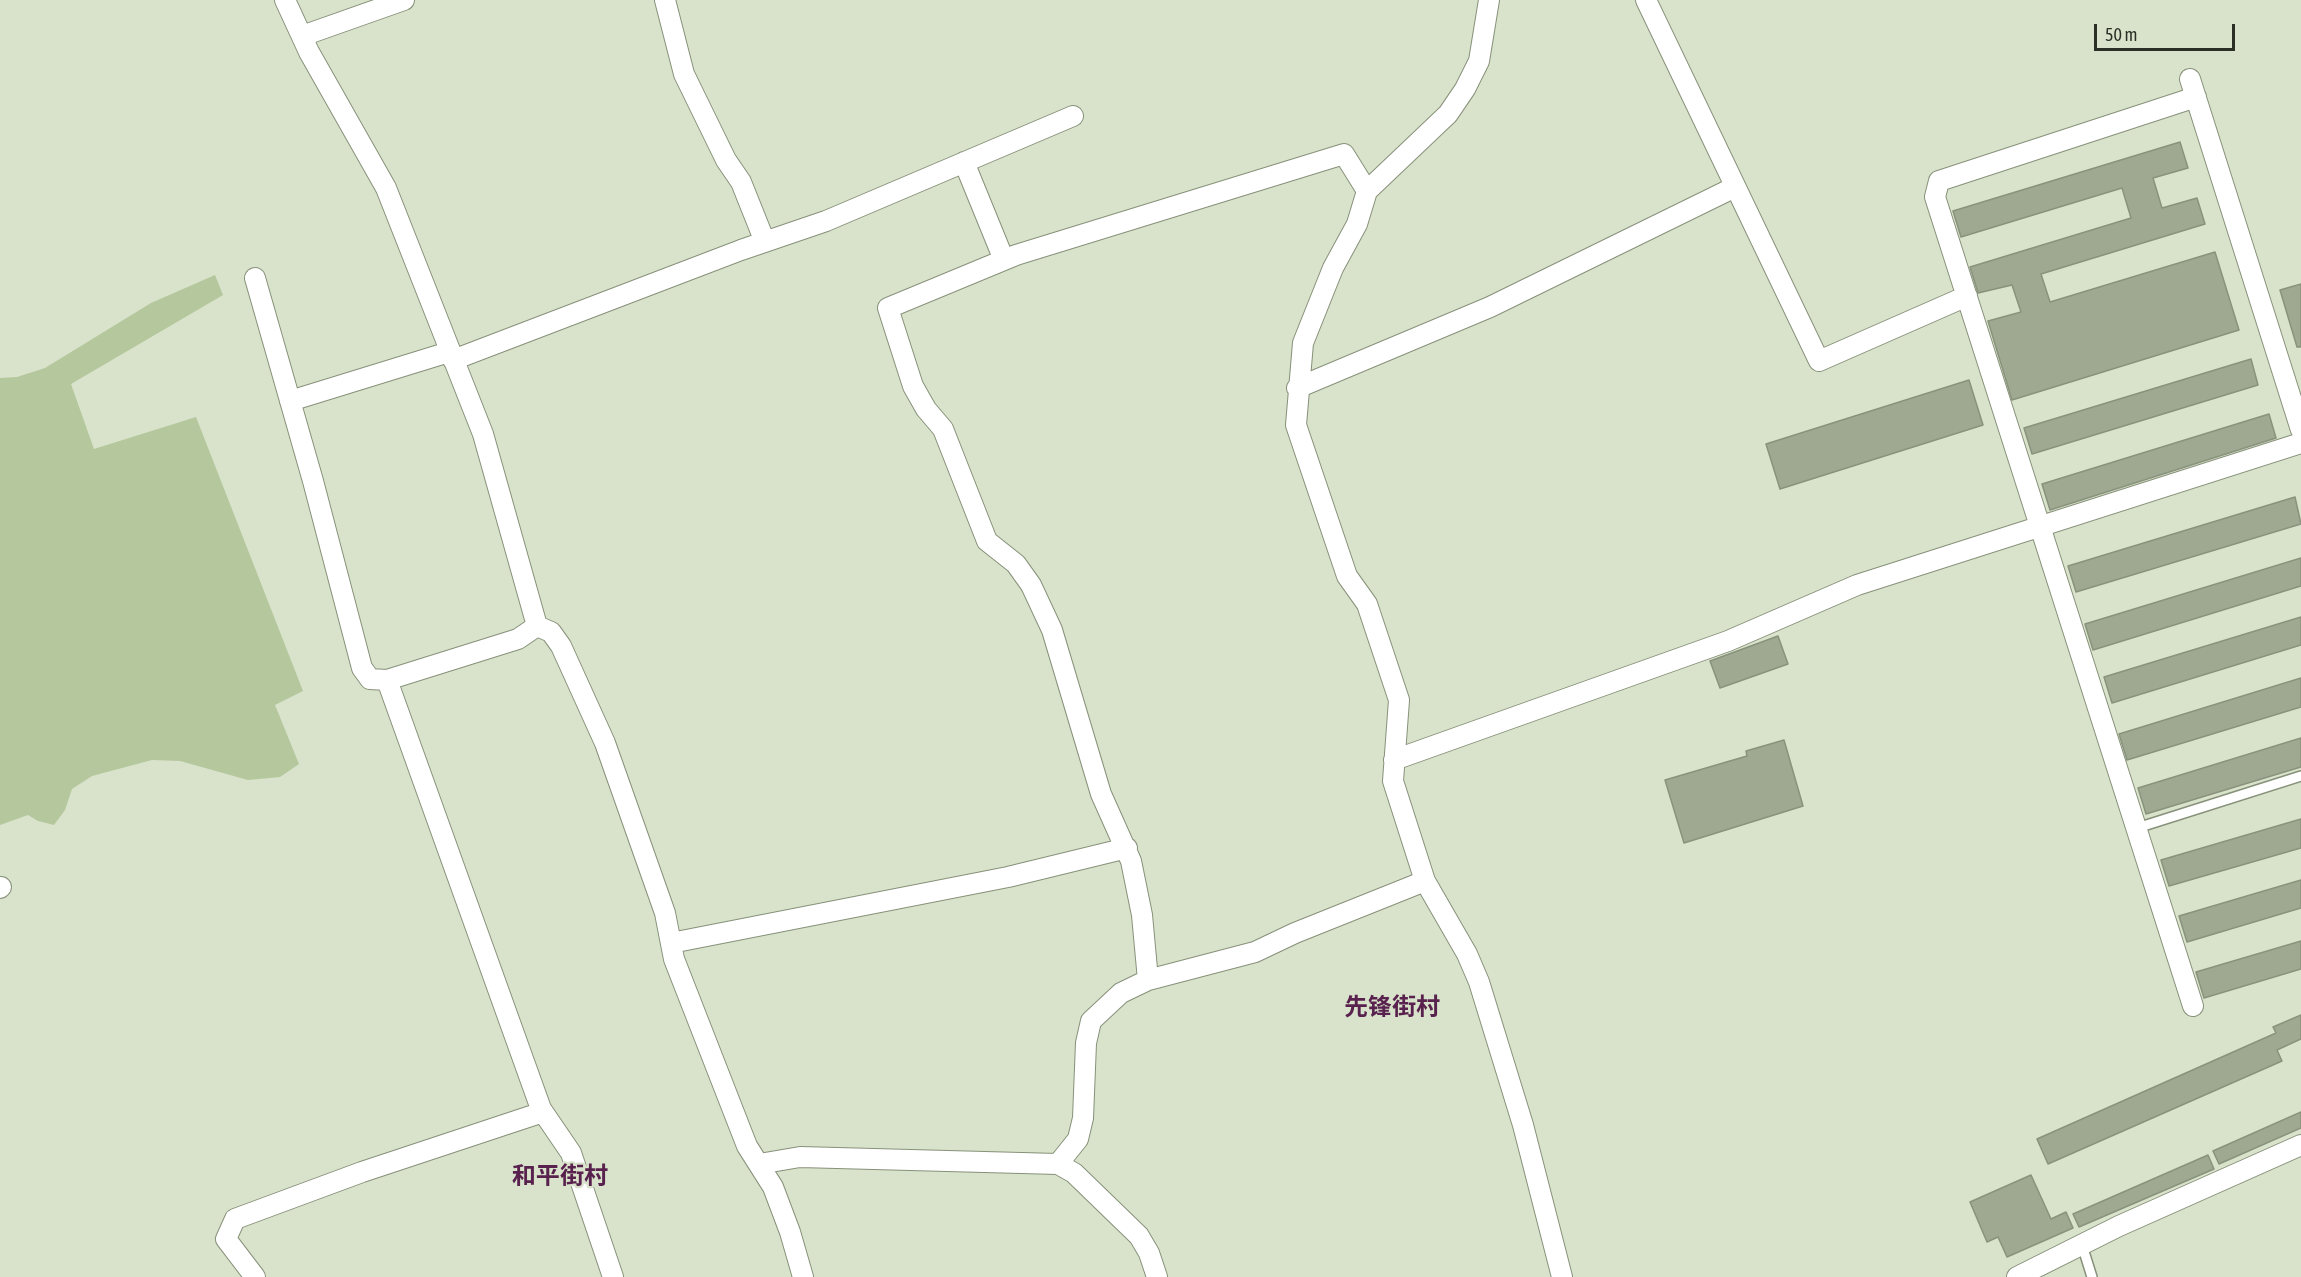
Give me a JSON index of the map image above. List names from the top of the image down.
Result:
{
  "districts": ["先锋街村", "和平街村"],
  "scale_bar": "50 m"
}
